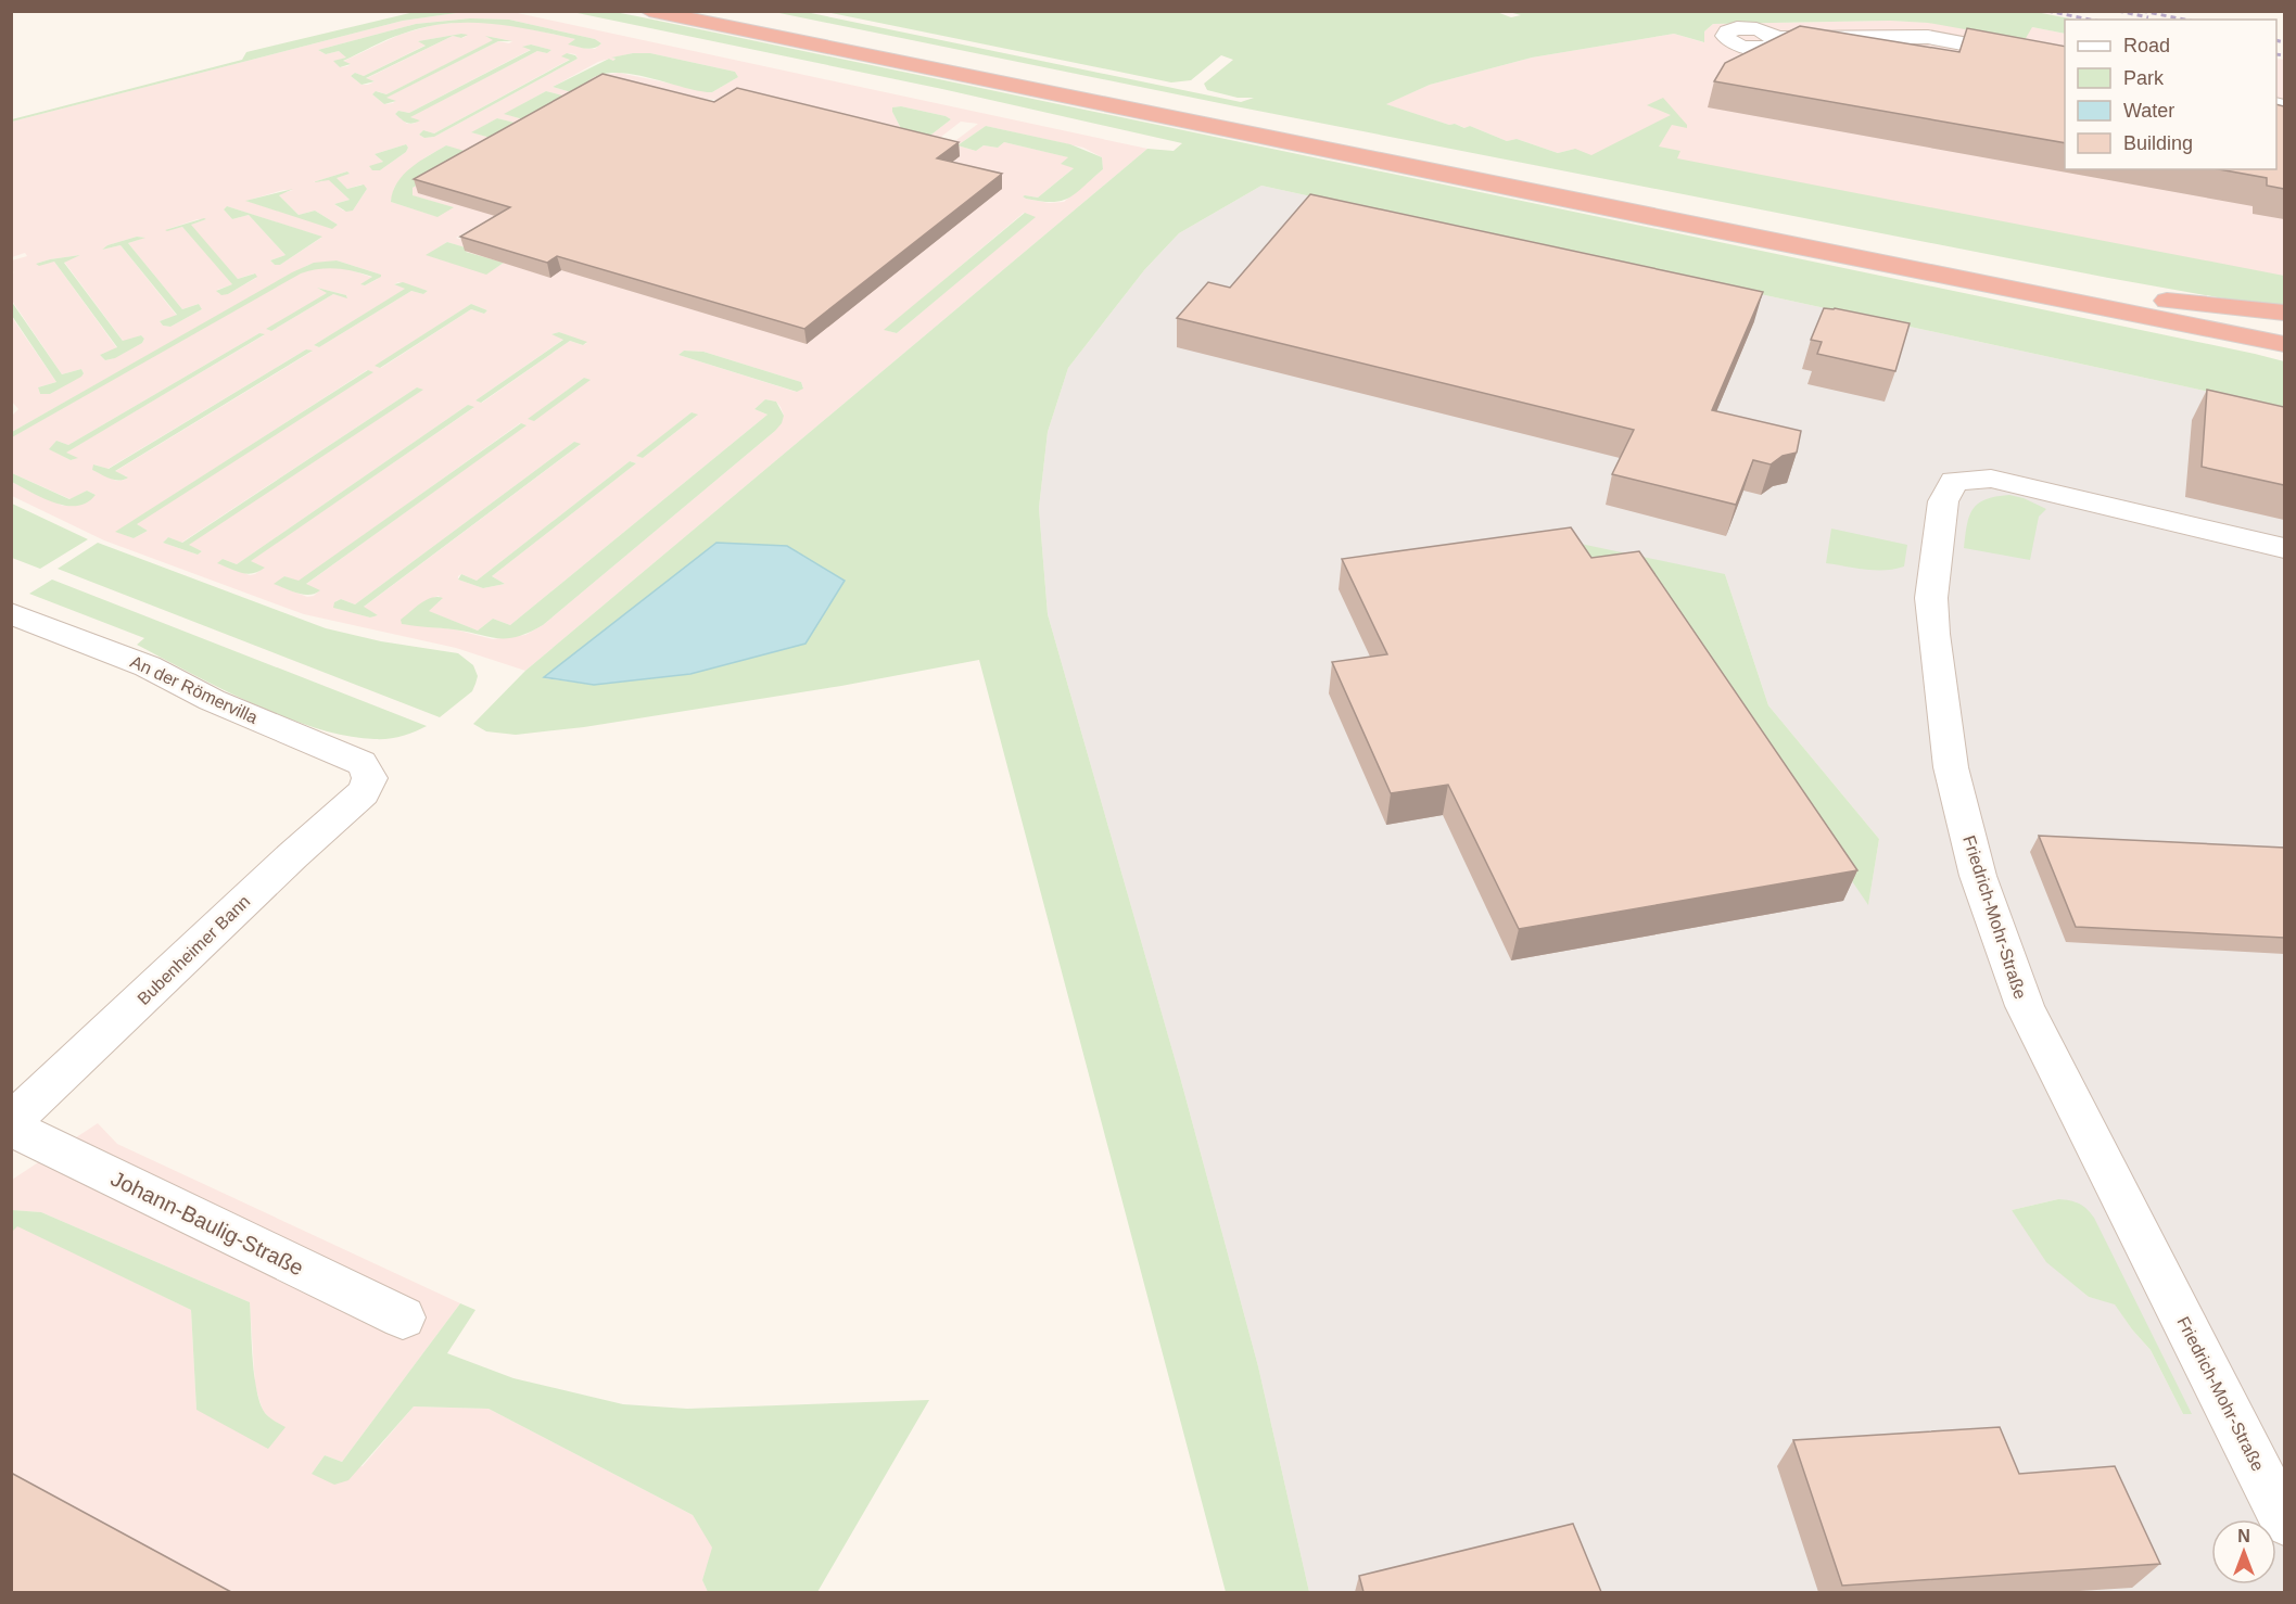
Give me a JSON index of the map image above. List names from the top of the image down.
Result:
{
  "streets": {
    "street": [
      "An der Römervilla",
      "Friedrich-Mohr-Straße",
      "Bubenheimer Bann",
      "Johann-Baulig-Straße"
    ]
  },
  "crossings": [
    ["An der Römervilla", "Bubenheimer Bann"]
  ],
  "legend": [
    "Road",
    "Park",
    "Water",
    "Building"
  ],
  "north": "top"
}
